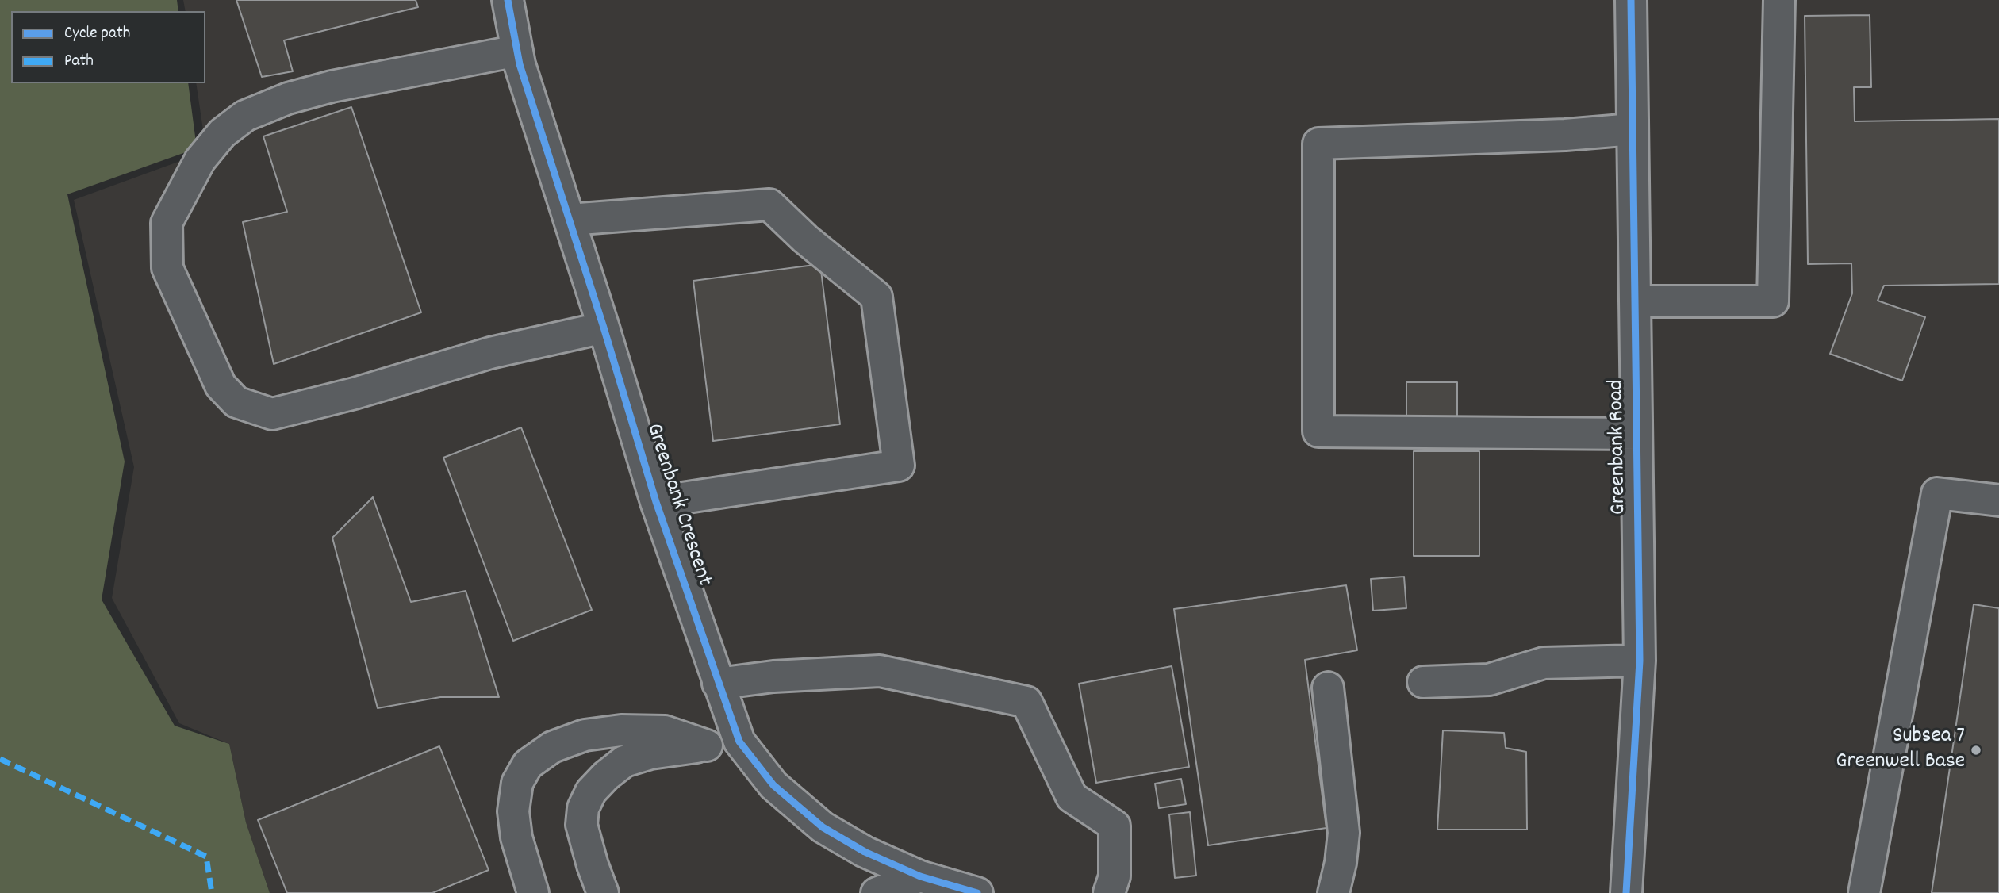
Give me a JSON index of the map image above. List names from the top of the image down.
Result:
{
  "streets": {
    "street": ["Greenbank Road", "Greenbank Crescent"]
  },
  "places": ["Subsea 7 Greenwell Base"],
  "legend": ["Cycle path", "Path"]
}
